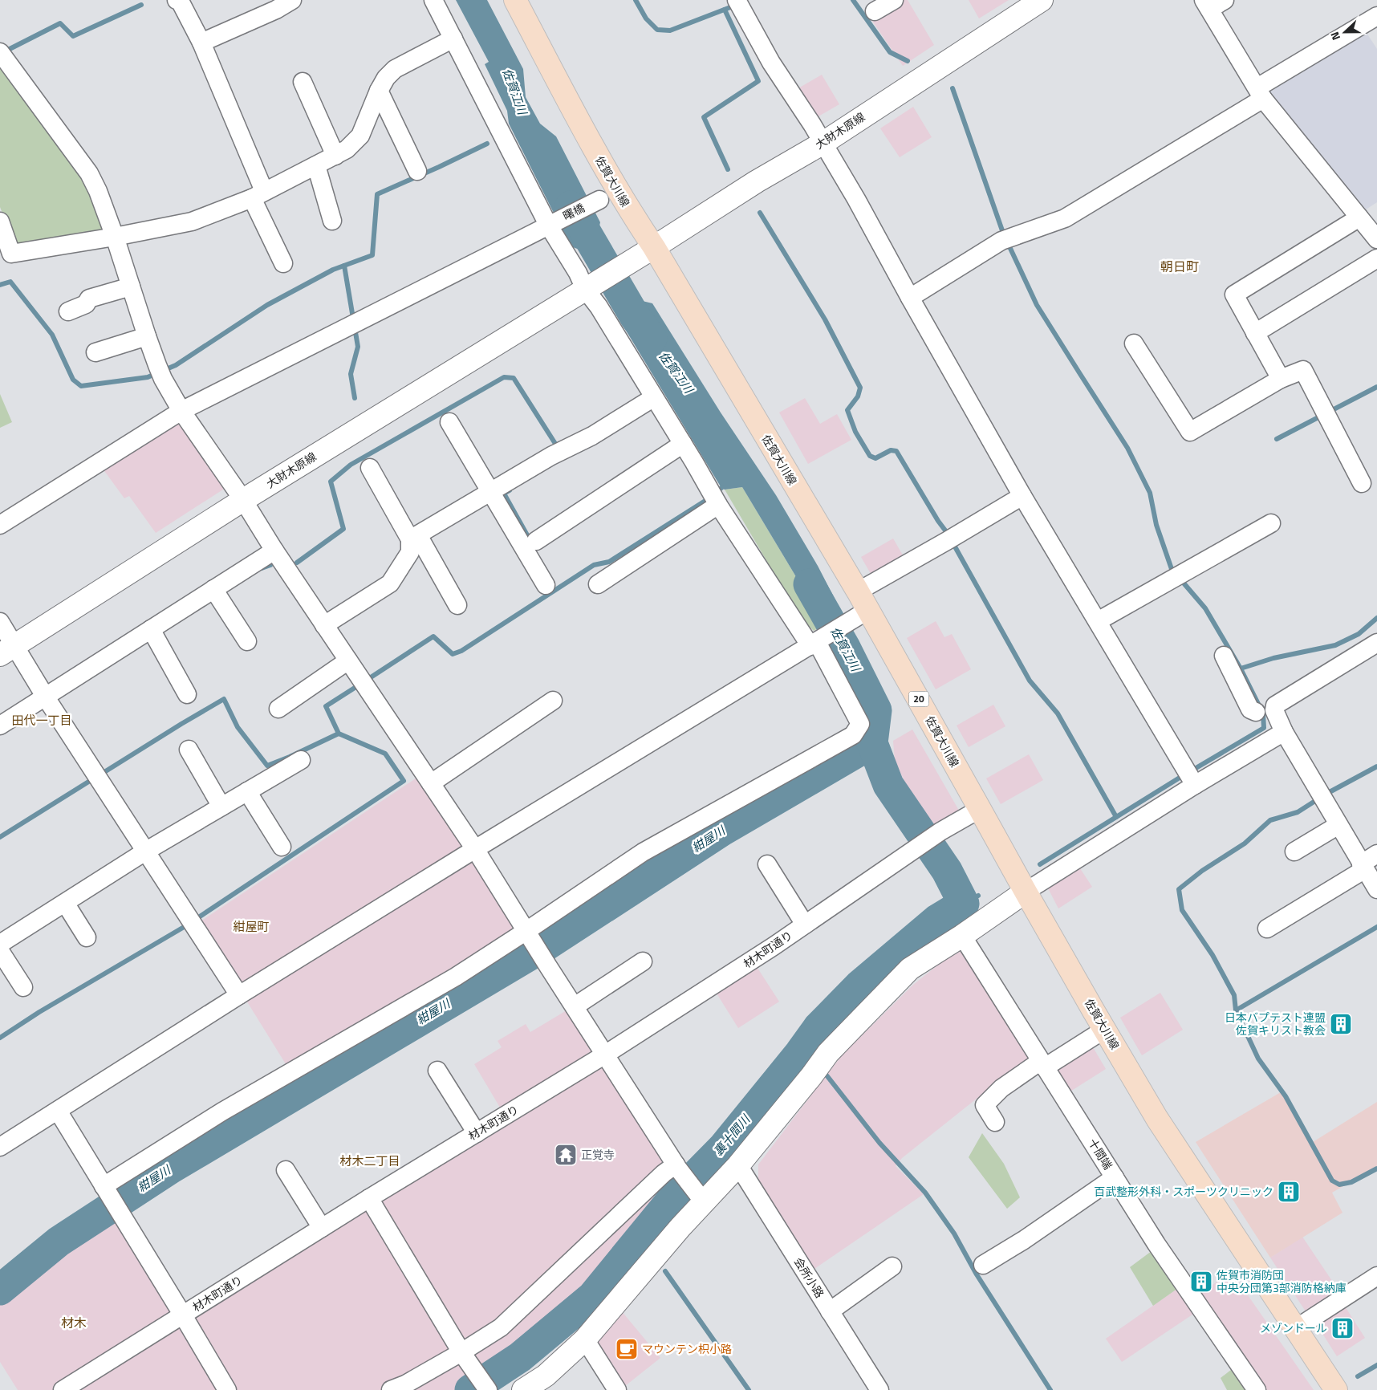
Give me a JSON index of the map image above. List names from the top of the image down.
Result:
{
  "streets": {
    "main road": ["佐賀大川線", "20"],
    "street": [
      "大財木原線",
      "曙橋",
      "材木町通り",
      "十間端",
      "会所小路"
    ]
  },
  "crossings": [
    ["大財木原線", "佐賀大川線"],
    ["佐賀大川線", "材木町通り"]
  ],
  "districts": [
    "朝日町",
    "田代一丁目",
    "紺屋町",
    "材木二丁目",
    "材木"
  ],
  "water": ["佐賀江川", "紺屋川", "裏十間川"],
  "places": {
    "building": [
      "日本バプテスト連盟 佐賀キリスト教会",
      "百武整形外科・スポーツクリニック",
      "佐賀市消防団 中央分団第3部消防格納庫",
      "メゾンドール"
    ],
    "temple": ["正覚寺"],
    "cafe": ["マウンテン枳小路"]
  },
  "north": "left"
}
